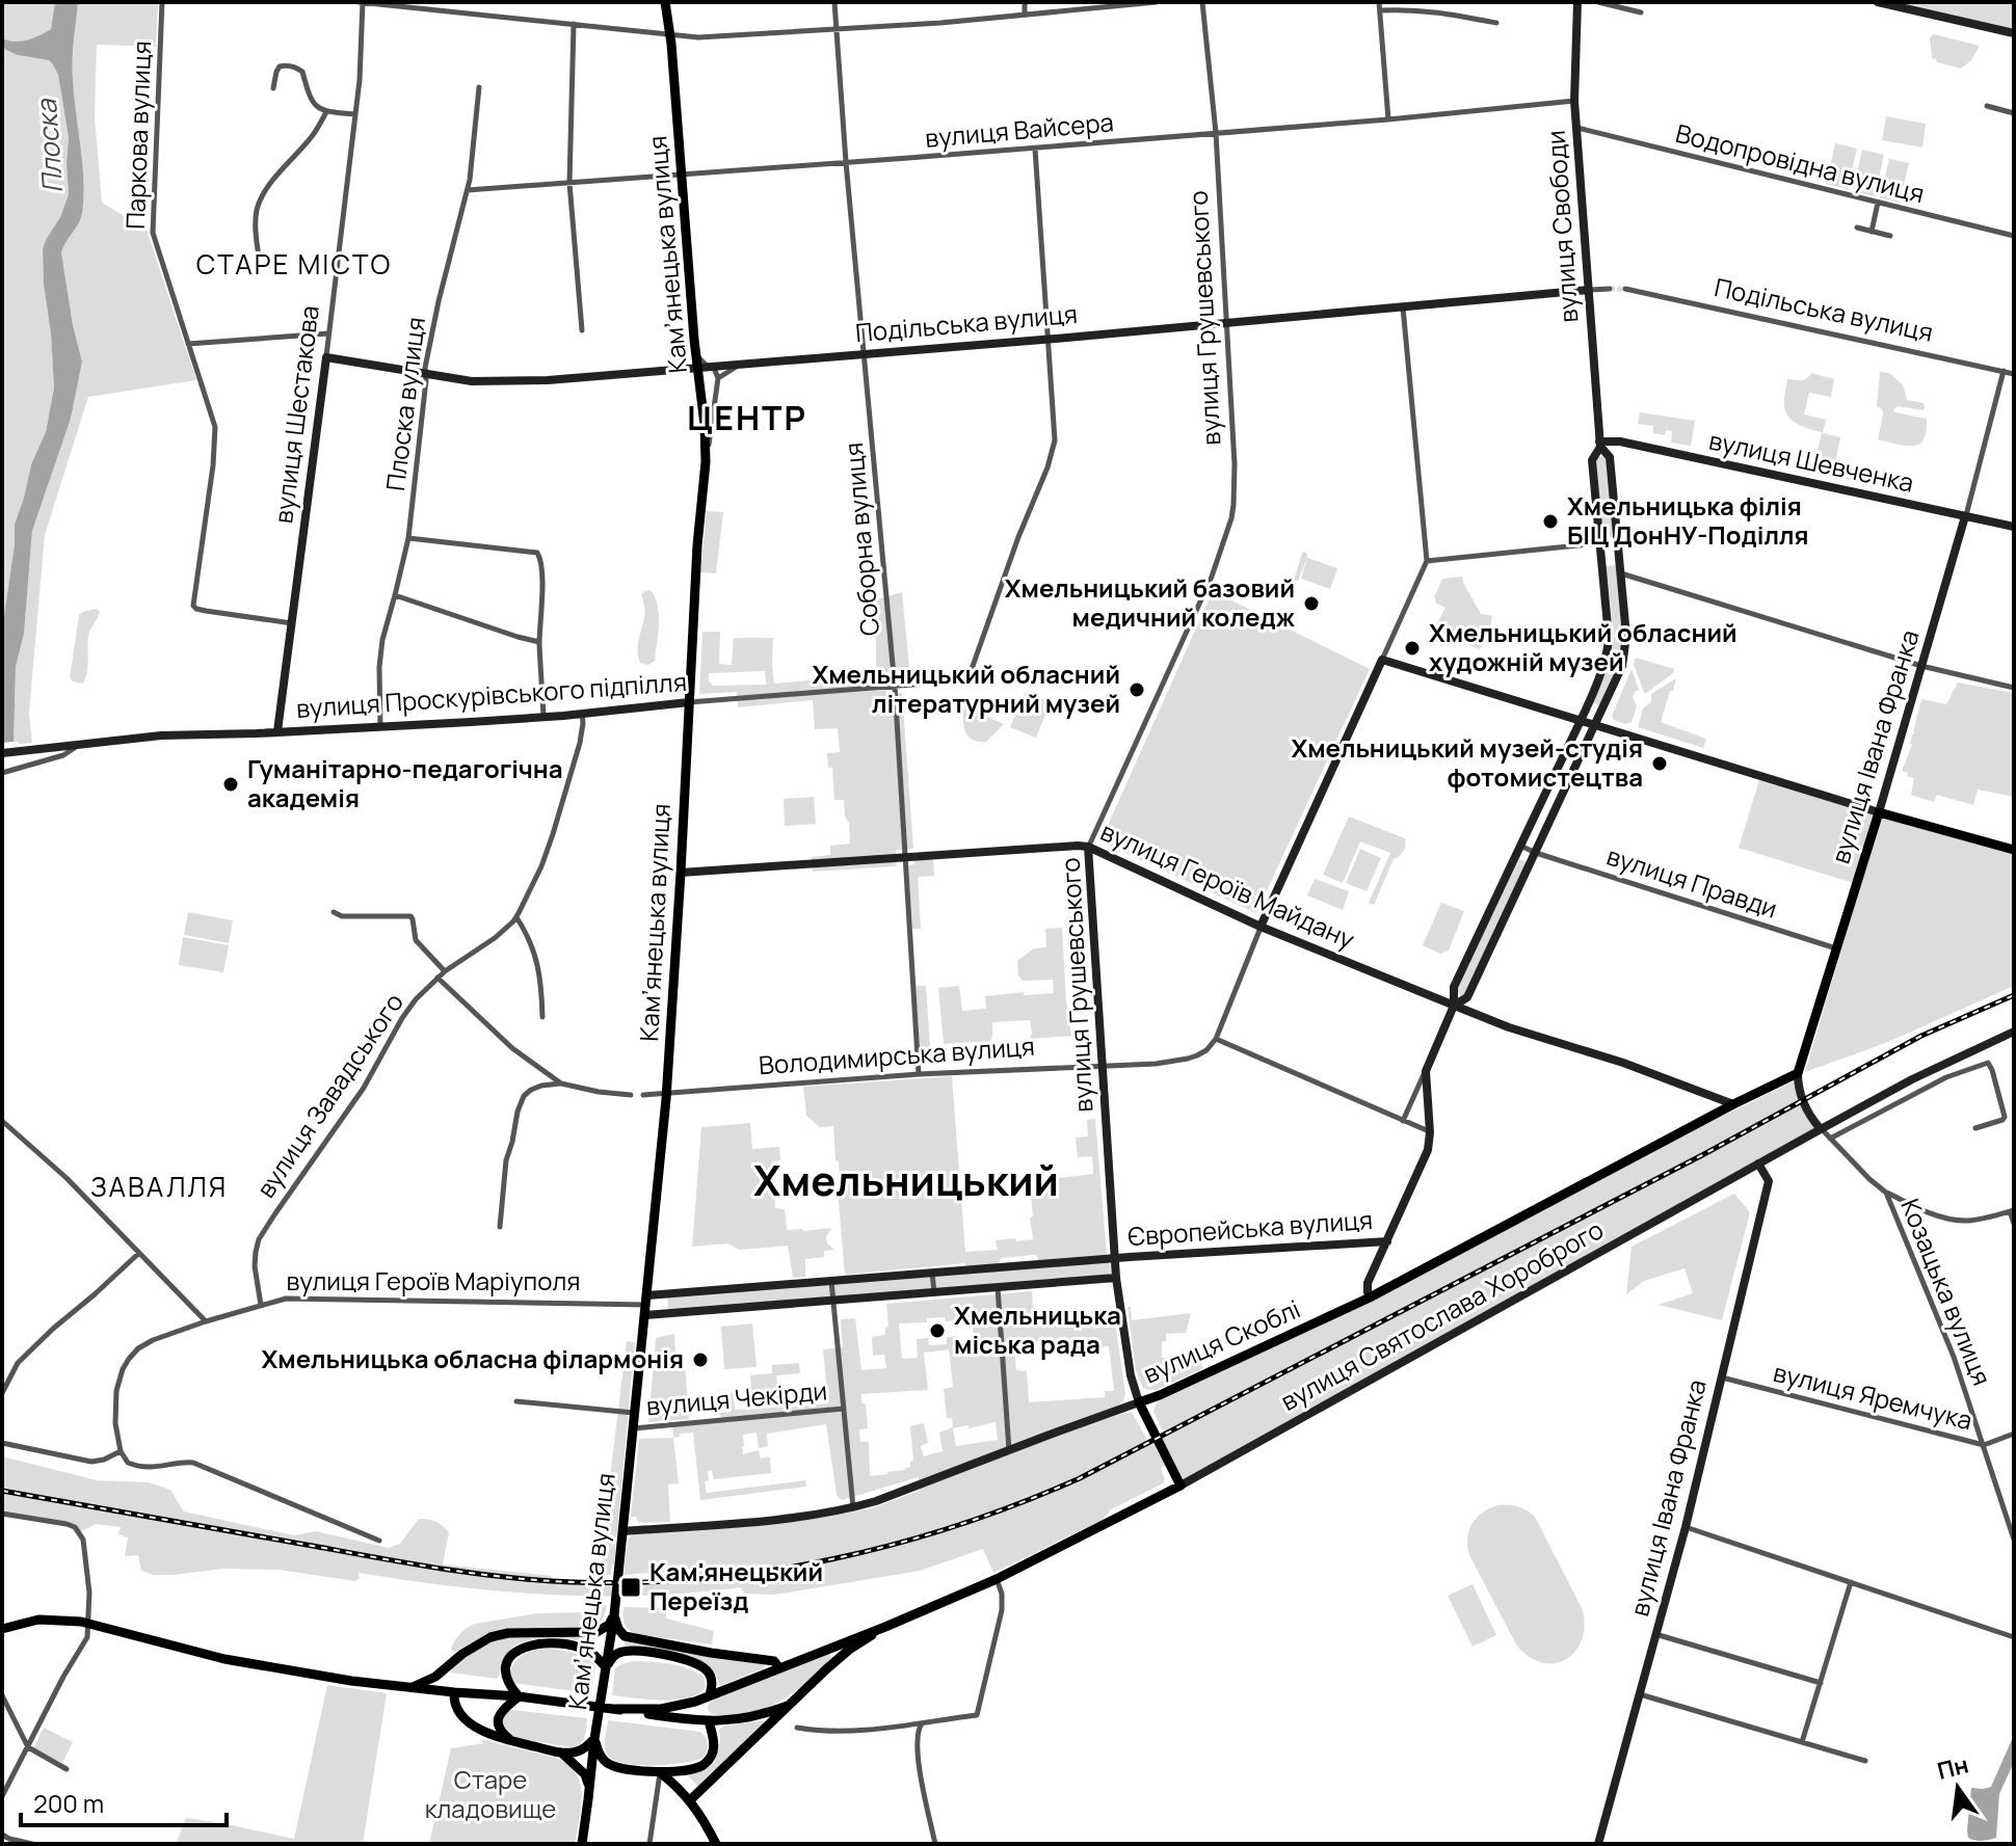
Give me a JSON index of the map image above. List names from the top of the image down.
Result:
{
  "streets": {
    "main road": [
      "Камʼянецька вулиця",
      "вулиця Грушевського",
      "вулиця Івана Франка",
      "вулиця Святослава Хороброго",
      "вулиця Скоблі"
    ],
    "street": [
      "вулиця Вайсера",
      "Паркова вулиця",
      "Водопровідна вулиця",
      "вулиця Свободи",
      "Подільська вулиця",
      "Плоска вулиця",
      "вулиця Шестакова",
      "вулиця Шевченка",
      "Соборна вулиця",
      "вулиця Проскурівського підпілля",
      "вулиця Правди",
      "вулиця Героїв Майдану",
      "Володимирська вулиця",
      "вулиця Завадського",
      "Європейська вулиця",
      "вулиця Героїв Маріуполя",
      "Козацька вулиця",
      "вулиця Яремчука",
      "вулиця Чекірди"
    ]
  },
  "crossings": [
    ["вулиця Вайсера", "вулиця Свободи"],
    ["вулиця Вайсера", "Камʼянецька вулиця"],
    ["вулиця Вайсера", "вулиця Грушевського"],
    ["вулиця Вайсера", "Плоска вулиця"],
    ["вулиця Вайсера", "Соборна вулиця"],
    ["Паркова вулиця", "вулиця Шестакова"],
    ["Водопровідна вулиця", "вулиця Свободи"],
    ["вулиця Свободи", "Подільська вулиця"],
    ["вулиця Свободи", "вулиця Шевченка"],
    ["вулиця Свободи", "вулиця Правди"],
    ["вулиця Свободи", "вулиця Героїв Майдану"],
    ["вулиця Свободи", "Європейська вулиця"],
    ["вулиця Свободи", "вулиця Скоблі"],
    ["Камʼянецька вулиця", "Подільська вулиця"],
    ["Камʼянецька вулиця", "вулиця Проскурівського підпілля"],
    ["Камʼянецька вулиця", "вулиця Героїв Майдану"],
    ["Камʼянецька вулиця", "Володимирська вулиця"],
    ["Камʼянецька вулиця", "вулиця Героїв Маріуполя"],
    ["Камʼянецька вулиця", "вулиця Скоблі"],
    ["Камʼянецька вулиця", "вулиця Чекірди"],
    ["Подільська вулиця", "вулиця Грушевського"],
    ["Подільська вулиця", "Плоска вулиця"],
    ["Подільська вулиця", "вулиця Шестакова"],
    ["Подільська вулиця", "Соборна вулиця"],
    ["Подільська вулиця", "вулиця Проскурівського підпілля"],
    ["Подільська вулиця", "вулиця Івана Франка"],
    ["вулиця Грушевського", "вулиця Героїв Майдану"],
    ["вулиця Грушевського", "Володимирська вулиця"],
    ["вулиця Грушевського", "Європейська вулиця"],
    ["вулиця Грушевського", "вулиця Героїв Маріуполя"],
    ["вулиця Грушевського", "вулиця Святослава Хороброго"],
    ["вулиця Грушевського", "вулиця Скоблі"],
    ["Плоска вулиця", "вулиця Проскурівського підпілля"],
    ["вулиця Шестакова", "вулиця Проскурівського підпілля"],
    ["вулиця Шевченка", "вулиця Івана Франка"],
    ["Соборна вулиця", "вулиця Проскурівського підпілля"],
    ["Соборна вулиця", "вулиця Героїв Майдану"],
    ["Соборна вулиця", "Володимирська вулиця"],
    ["вулиця Проскурівського підпілля", "вулиця Завадського"],
    ["вулиця Івана Франка", "вулиця Правди"],
    ["вулиця Івана Франка", "вулиця Святослава Хороброго"],
    ["вулиця Івана Франка", "вулиця Скоблі"],
    ["вулиця Івана Франка", "вулиця Яремчука"],
    ["вулиця Героїв Майдану", "вулиця Скоблі"],
    ["вулиця Завадського", "вулиця Героїв Маріуполя"],
    ["Європейська вулиця", "вулиця Героїв Маріуполя"],
    ["Козацька вулиця", "вулиця Святослава Хороброго"],
    ["Козацька вулиця", "вулиця Яремчука"]
  ],
  "districts": [
    "СТАРЕ МІСТО",
    "ЦЕНТР",
    "Хмельницький",
    "ЗАВАЛЛЯ"
  ],
  "water": ["Плоска"],
  "parks": ["Старе кладовище"],
  "places": {
    "other": [
      "Хмельницька філія БІЦ ДонНУ-Поділля",
      "Хмельницький базовий медичний коледж",
      "Хмельницький обласний художній музей",
      "Хмельницький обласний літературний музей",
      "Хмельницький музей-студія фотомистецтва",
      "Гуманітарно-педагогічна академія",
      "Хмельницька міська рада",
      "Хмельницька обласна філармонія"
    ],
    "transit": ["Кам'янецький Переїзд"]
  },
  "scale_bar": "200 m",
  "north": "top"
}
